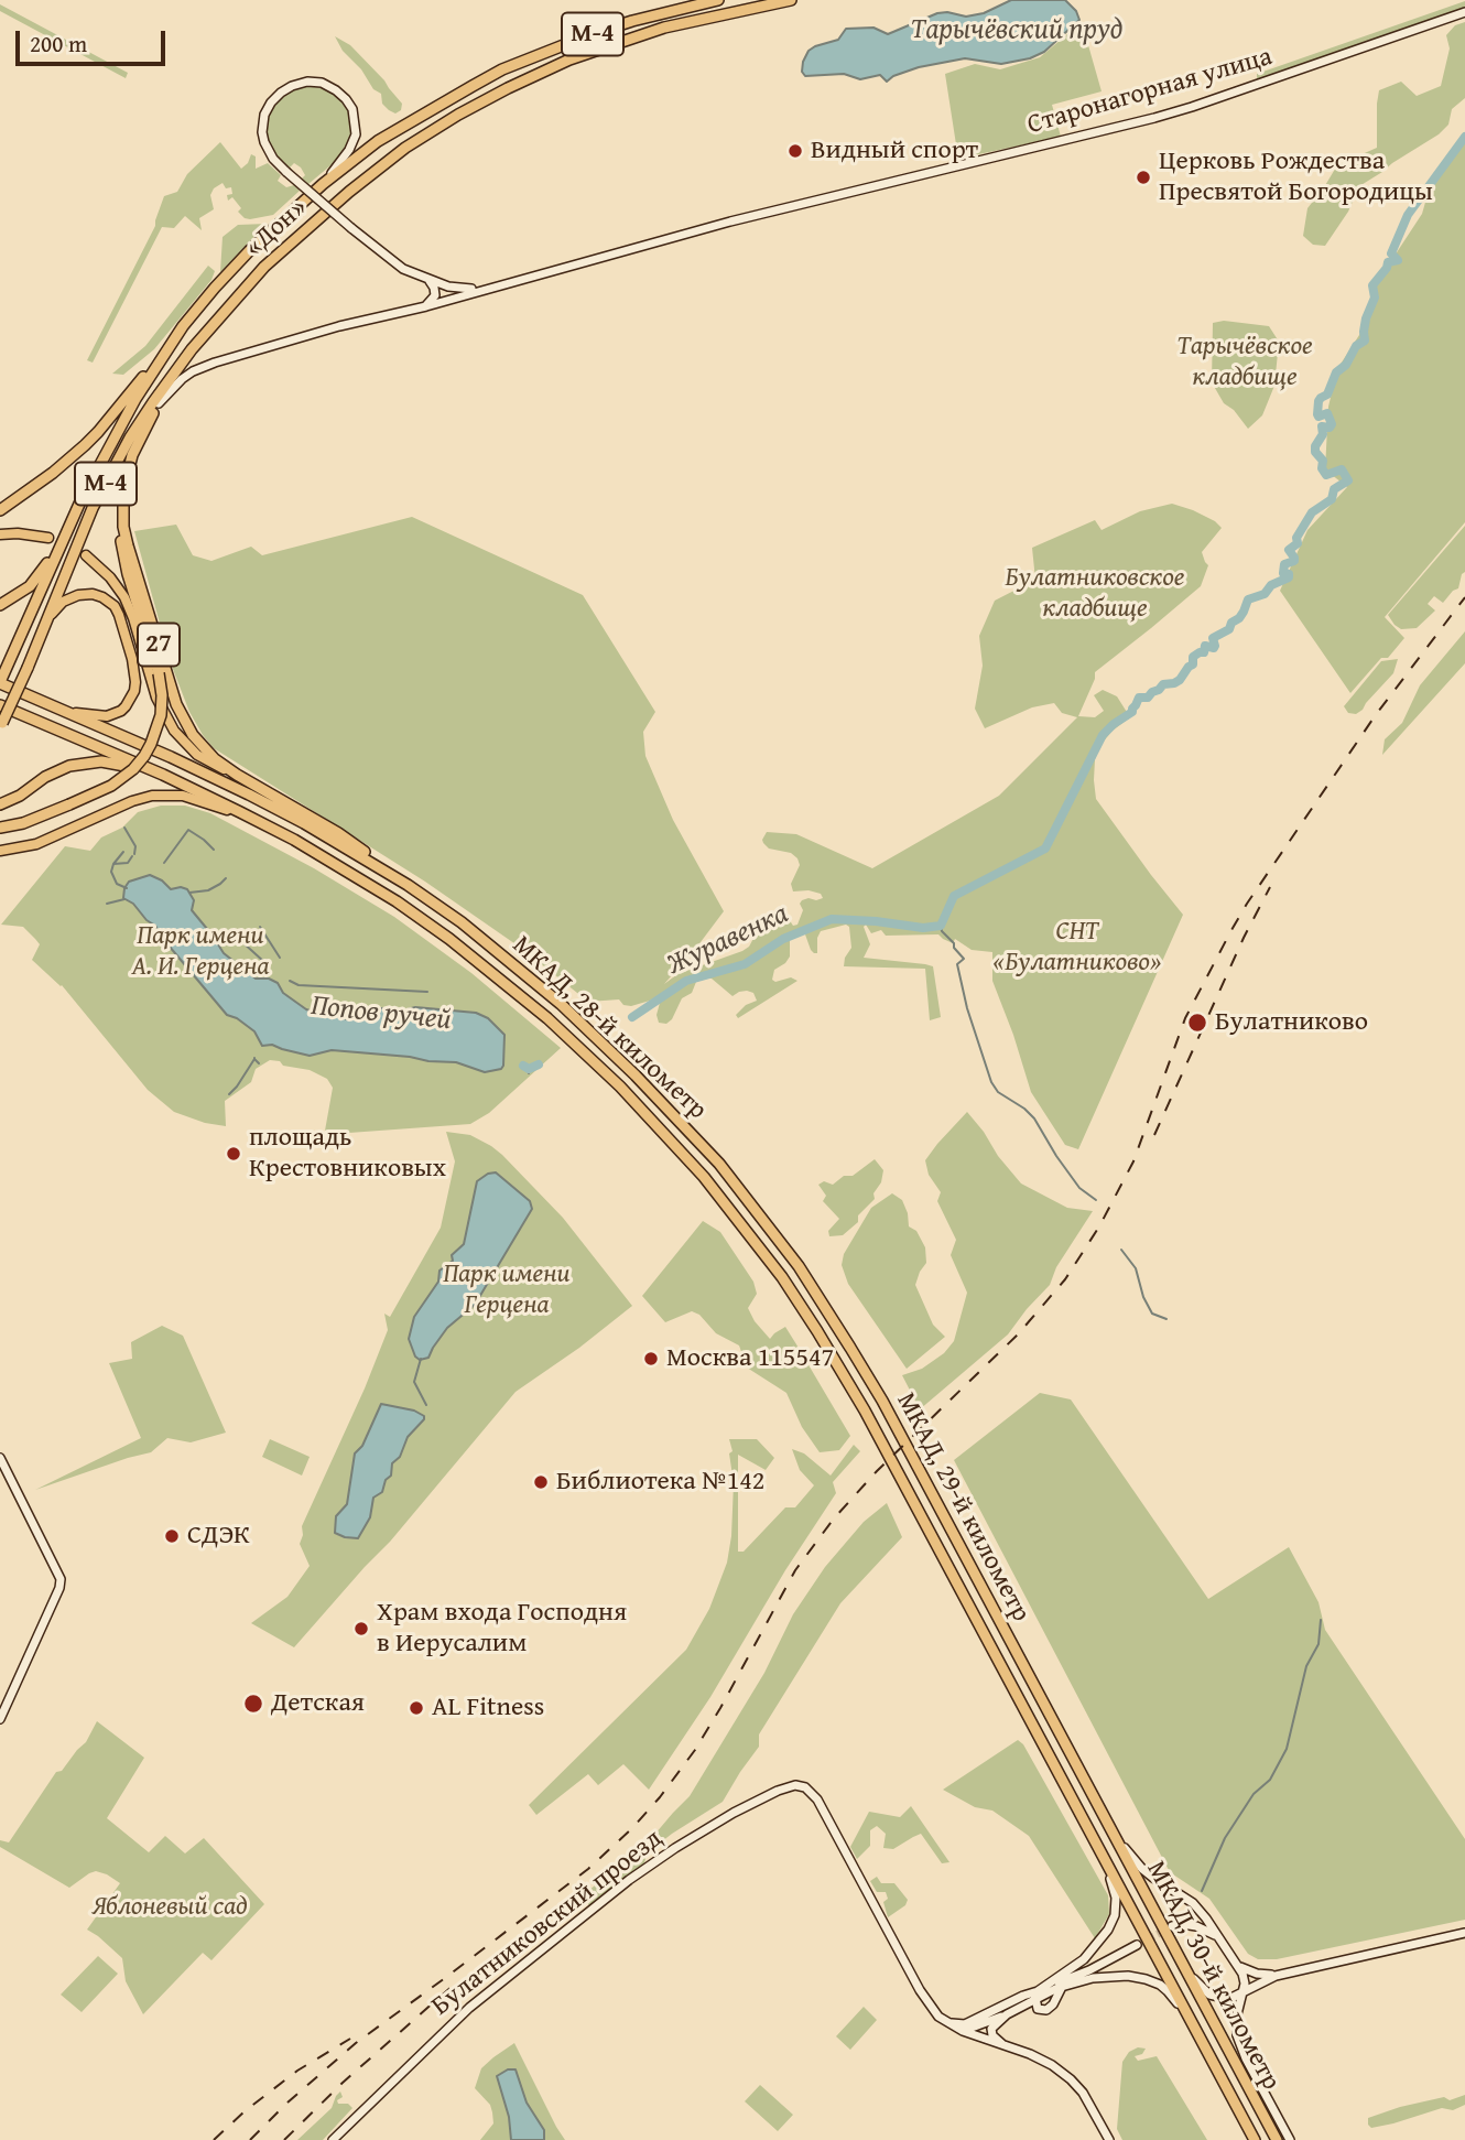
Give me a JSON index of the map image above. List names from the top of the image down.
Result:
{
  "streets": {
    "highway": [
      "М-4",
      "«Дон»",
      "27",
      "МКАД, 28-й километр",
      "МКАД, 29-й километр",
      "МКАД, 30-й километр"
    ],
    "street": ["Старонагорная улица", "Булатниковский проезд"]
  },
  "crossings": [
    ["«Дон»", "27"],
    ["«Дон»", "МКАД, 28-й километр"],
    ["27", "МКАД, 28-й километр"],
    ["МКАД, 28-й километр", "МКАД, 29-й километр"],
    ["МКАД, 29-й километр", "МКАД, 30-й километр"]
  ],
  "water": ["Тарычёвский пруд", "Журавенка", "Попов ручей"],
  "parks": [
    "Тарычёвское кладбище",
    "Булатниковское кладбище",
    "СНТ «Булатниково»",
    "Парк имени А. И. Герцена",
    "Парк имени Герцена",
    "Яблоневый сад"
  ],
  "places": [
    "Видный спорт",
    "Церковь Рождества Пресвятой Богородицы",
    "Булатниково",
    "площадь Крестовниковых",
    "Москва 115547",
    "Библиотека №142",
    "СДЭК",
    "Храм входа Господня в Иерусалим",
    "Детская",
    "AL Fitness"
  ],
  "scale_bar": "200 m"
}
